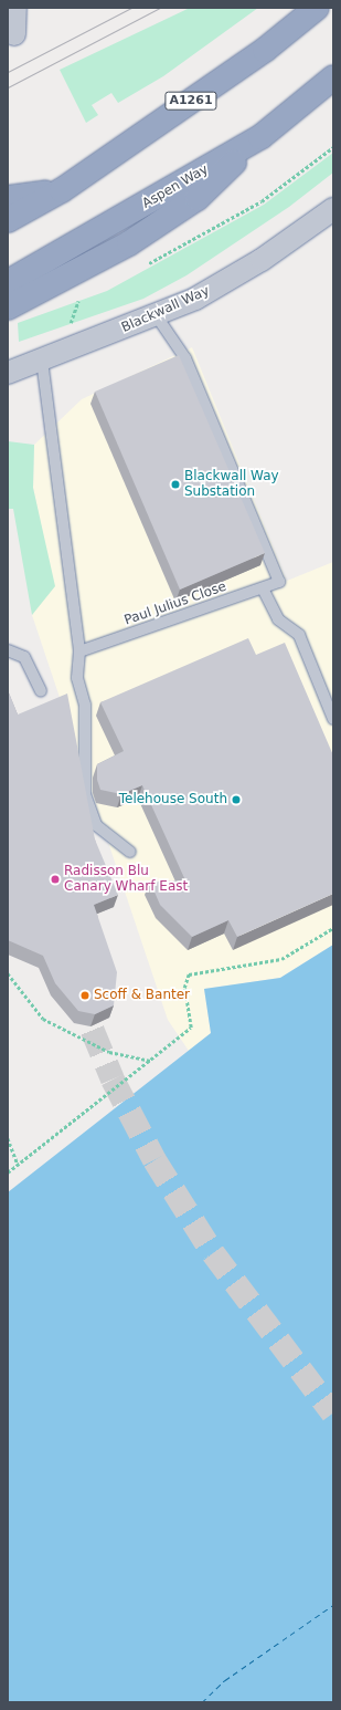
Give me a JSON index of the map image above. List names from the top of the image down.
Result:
{
  "streets": {
    "highway": ["A1261", "Aspen Way"],
    "street": ["Blackwall Way"],
    "lane": ["Paul Julius Close"]
  },
  "crossings": [
    ["Blackwall Way", "Paul Julius Close"]
  ],
  "places": [
    "Blackwall Way Substation",
    "Telehouse South",
    "Radisson Blu Canary Wharf East",
    "Scoff & Banter"
  ]
}
